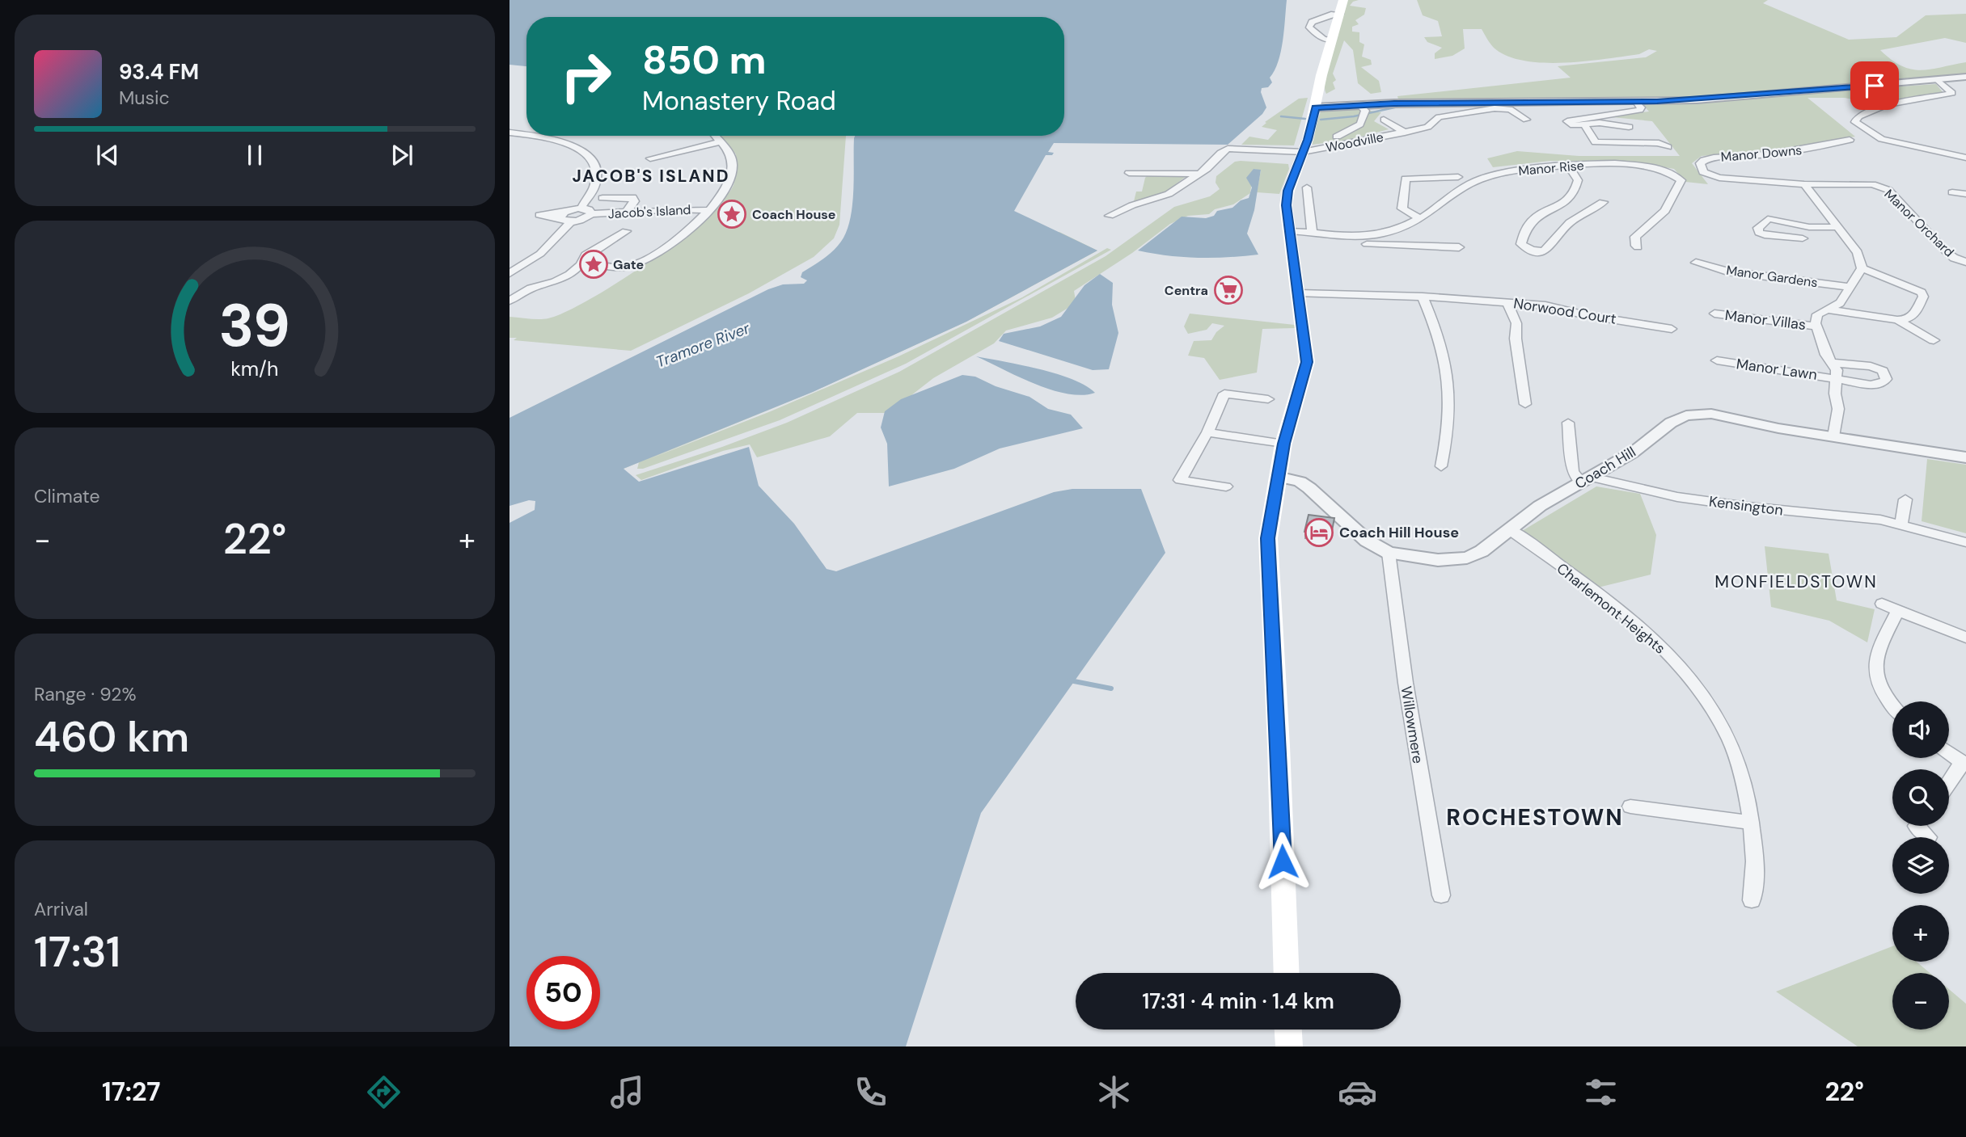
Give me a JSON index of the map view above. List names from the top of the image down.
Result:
{
  "streets": {
    "street": [
      "Woodville",
      "Manor Downs",
      "Manor Rise",
      "Jacob's Island",
      "Manor Orchard",
      "Manor Gardens",
      "Norwood Court",
      "Manor Villas",
      "Manor Lawn",
      "Coach Hill",
      "Kensington",
      "Charlemont Heights",
      "Willowmere"
    ]
  },
  "crossings": [
    ["Manor Downs", "Manor Orchard"],
    ["Coach Hill", "Kensington"],
    ["Coach Hill", "Charlemont Heights"],
    ["Coach Hill", "Willowmere"]
  ],
  "districts": ["JACOB'S ISLAND", "MONFIELDSTOWN", "ROCHESTOWN"],
  "water": ["Tramore River"],
  "places": {
    "place": ["Coach House", "Gate"],
    "supermarket": ["Centra"],
    "hotel": ["Coach Hill House"]
  },
  "page": {
    "turn": ["850 m", "Monastery Road"],
    "song": ["93.4 FM", "Music"],
    "tile": [
      "Climate",
      ["Range · 92%", "460 km"],
      ["Arrival", "17:31"]
    ],
    "heat": ["−", "22°", "+"],
    "map_buttons": ["+", "−"],
    "limit": "50",
    "trip": "17:31 · 4 min · 1.4 km",
    "tabs": ["17:27", "22°"],
    "gauge": ["39", "km/h"]
  }
}
